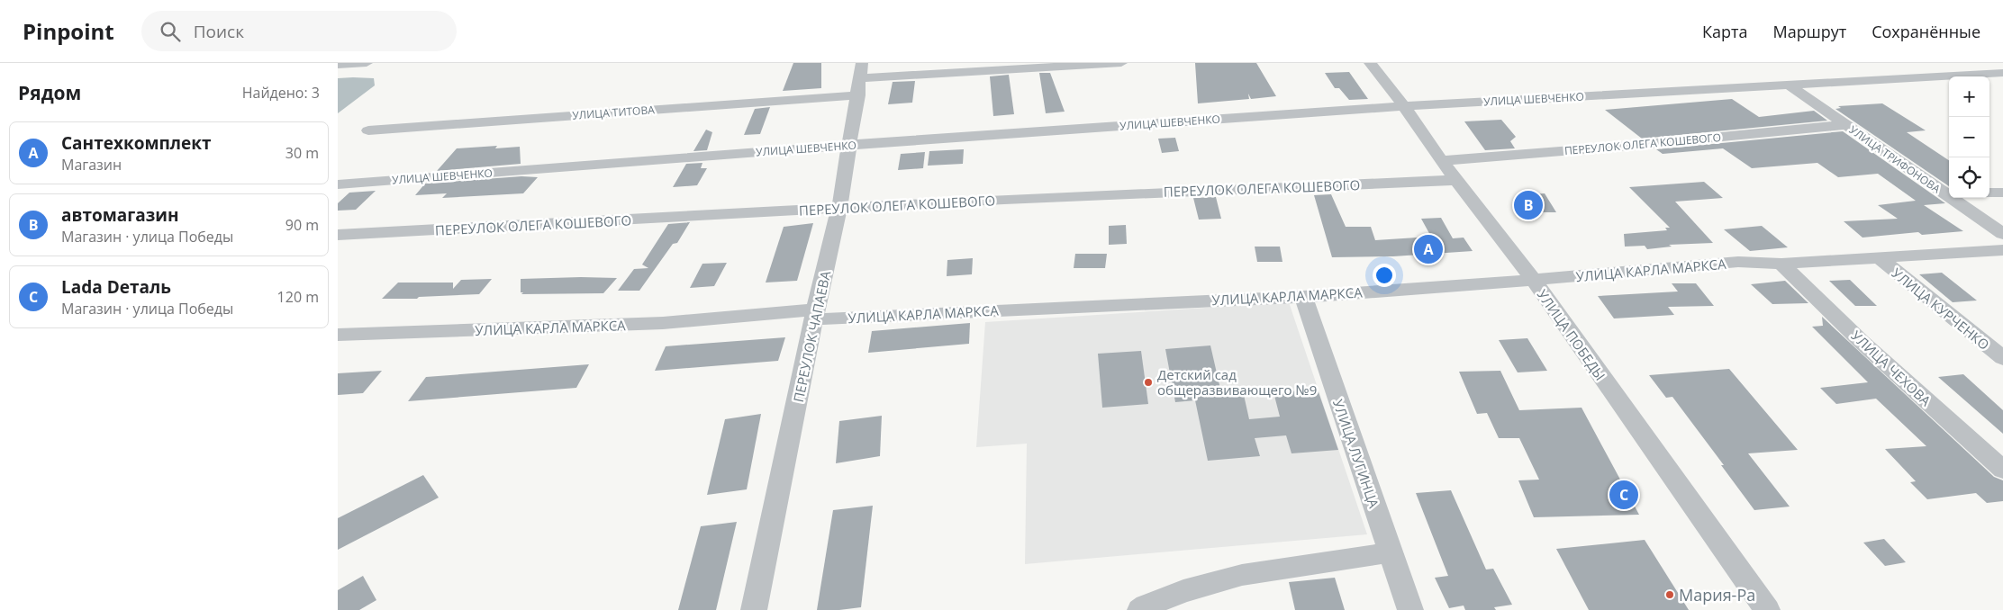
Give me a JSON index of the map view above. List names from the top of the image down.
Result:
{
  "streets": {
    "street": [
      "УЛИЦА ШЕВЧЕНКО",
      "УЛИЦА ТИТОВА",
      "ПЕРЕУЛОК ОЛЕГА КОШЕВОГО",
      "УЛИЦА ТРИФОНОВА",
      "УЛИЦА КАРЛА МАРКСА",
      "УЛИЦА КУРЧЕНКО",
      "УЛИЦА ПОБЕДЫ",
      "ПЕРЕУЛОК ЧАПАЕВА",
      "УЛИЦА ЧЕХОВА",
      "УЛИЦА ЛУГИНЦА"
    ]
  },
  "crossings": [
    ["УЛИЦА ШЕВЧЕНКО", "УЛИЦА ТРИФОНОВА"],
    ["УЛИЦА ШЕВЧЕНКО", "УЛИЦА ПОБЕДЫ"],
    ["УЛИЦА ШЕВЧЕНКО", "ПЕРЕУЛОК ЧАПАЕВА"],
    ["УЛИЦА ТИТОВА", "ПЕРЕУЛОК ЧАПАЕВА"],
    ["ПЕРЕУЛОК ОЛЕГА КОШЕВОГО", "УЛИЦА ТРИФОНОВА"],
    ["ПЕРЕУЛОК ОЛЕГА КОШЕВОГО", "УЛИЦА ПОБЕДЫ"],
    ["ПЕРЕУЛОК ОЛЕГА КОШЕВОГО", "ПЕРЕУЛОК ЧАПАЕВА"],
    ["УЛИЦА КАРЛА МАРКСА", "УЛИЦА КУРЧЕНКО"],
    ["УЛИЦА КАРЛА МАРКСА", "УЛИЦА ПОБЕДЫ"],
    ["УЛИЦА КАРЛА МАРКСА", "ПЕРЕУЛОК ЧАПАЕВА"],
    ["УЛИЦА КАРЛА МАРКСА", "УЛИЦА ЧЕХОВА"],
    ["УЛИЦА КАРЛА МАРКСА", "УЛИЦА ЛУГИНЦА"]
  ],
  "places": ["Детский сад общеразвивающего №9", "Мария-Ра"],
  "page": {
    "header": "Pinpoint",
    "search": "Поиск",
    "nav": ["Карта", "Маршрут", "Сохранённые"],
    "heading": ["Рядом", "Найдено: 3"],
    "map_buttons": ["+", "−"],
    "list": [
      {
        "mark": "A",
        "name": "Сантехкомплект",
        "note": "Магазин",
        "value": "30 m"
      },
      {
        "mark": "B",
        "name": "автомагазин",
        "note": "Магазин · улица Победы",
        "value": "90 m"
      },
      {
        "mark": "C",
        "name": "Lada Dеталь",
        "note": "Магазин · улица Победы",
        "value": "120 m"
      }
    ],
    "pins": ["B", "A", "C"]
  }
}
